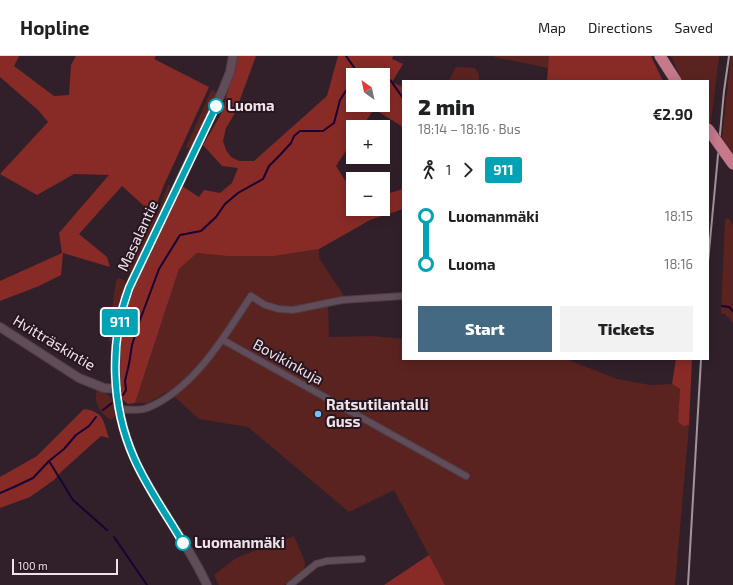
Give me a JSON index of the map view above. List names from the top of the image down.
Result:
{
  "streets": {
    "street": ["Masalantie", "Hvitträskintie", "Bovikinkuja"]
  },
  "crossings": [
    ["Masalantie", "Hvitträskintie"]
  ],
  "places": ["Luoma", "Ratsutilantalli Guss", "Luomanmäki"],
  "lines": ["bus line 911"],
  "scale_bar": "100 m",
  "north": "top left",
  "page": {
    "header": "Hopline",
    "nav": ["Map", "Directions", "Saved"],
    "on_map": "911",
    "map_buttons": ["+", "−"],
    "heading": ["2 min", "18:14 – 18:16 · Bus", "€2.90"],
    "legs": ["1", "911"],
    "list": [
      {
        "name": "Luomanmäki",
        "value": "18:15"
      },
      {
        "name": "Luoma",
        "value": "18:16"
      }
    ],
    "buttons": ["Start", "Tickets"],
    "scale": "100 m"
  }
}
